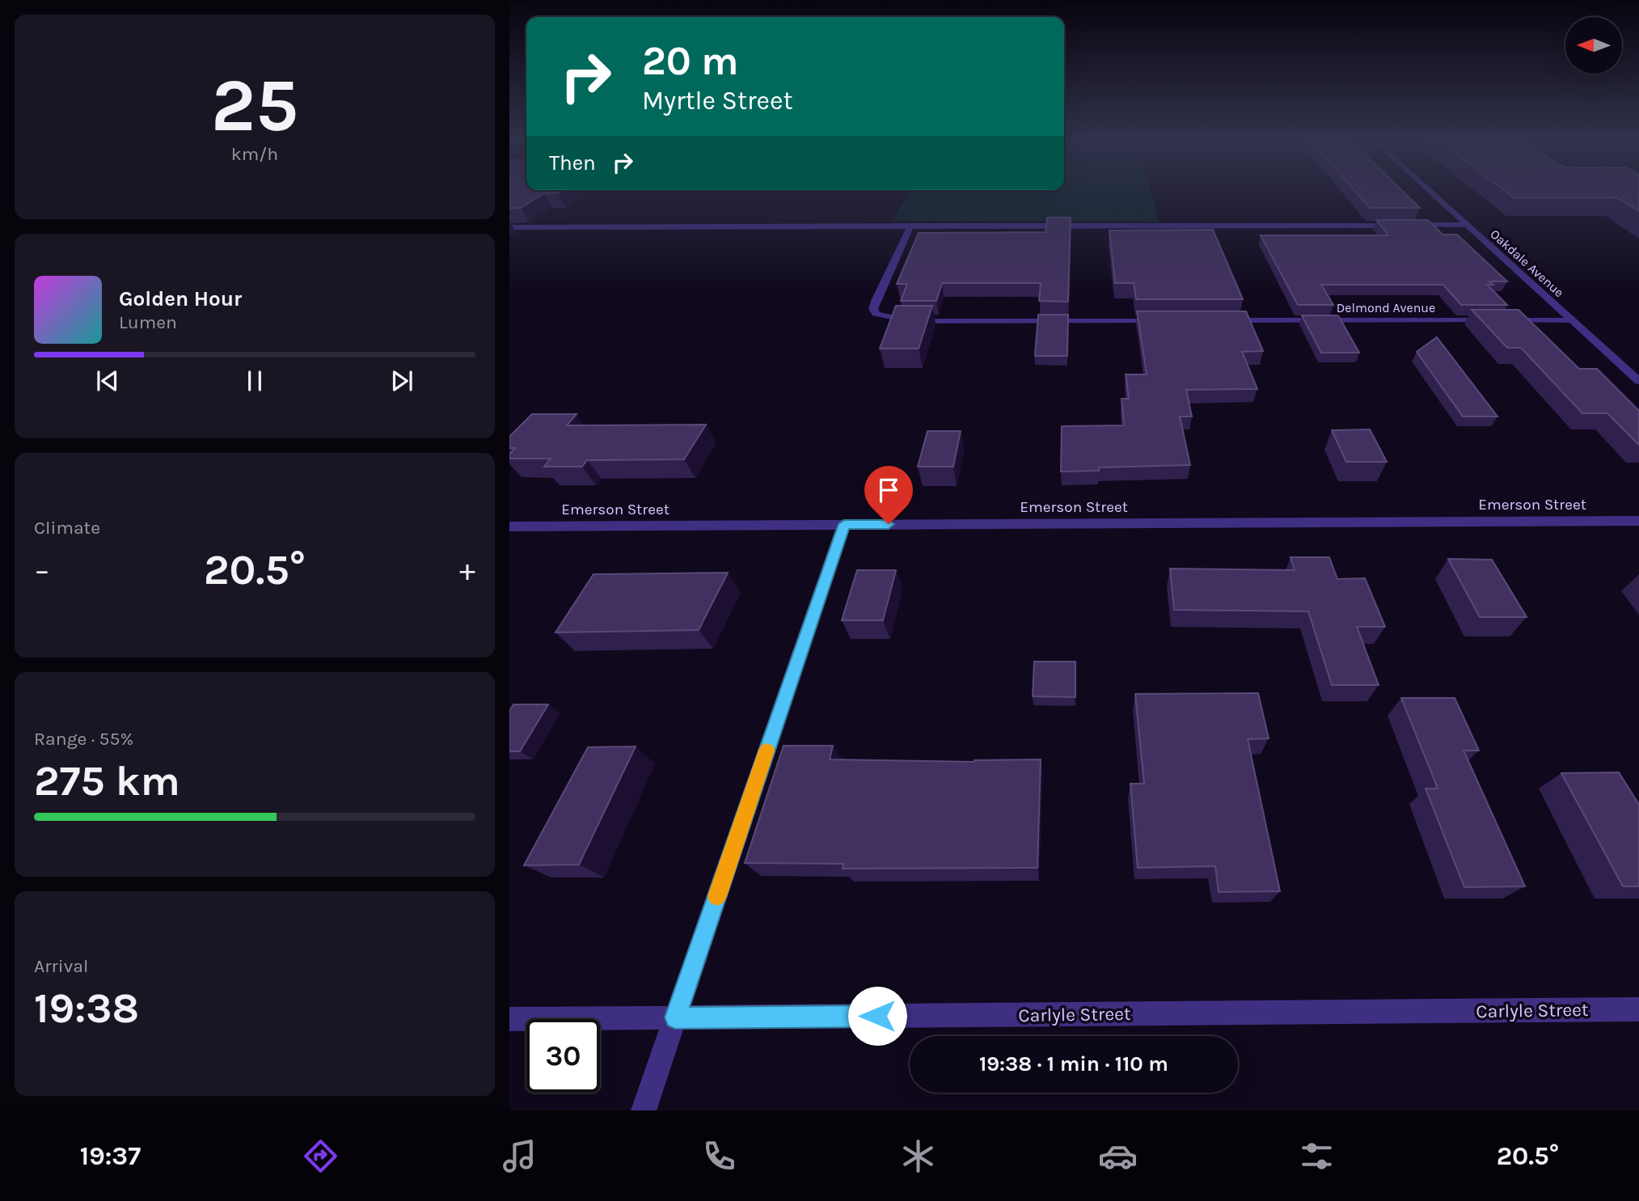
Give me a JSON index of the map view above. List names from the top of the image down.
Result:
{
  "streets": {
    "street": [
      "Oakdale Avenue",
      "Delmond Avenue",
      "Emerson Street",
      "Carlyle Street"
    ]
  },
  "north": "left",
  "page": {
    "tile": [
      ["25", "km/h"],
      "Climate",
      ["Range · 55%", "275 km"],
      ["Arrival", "19:38"]
    ],
    "turn": ["20 m", "Myrtle Street"],
    "then": "Then",
    "song": ["Golden Hour", "Lumen"],
    "heat": ["−", "20.5°", "+"],
    "limit": "30",
    "trip": "19:38 · 1 min · 110 m",
    "tabs": ["19:37", "20.5°"]
  }
}
